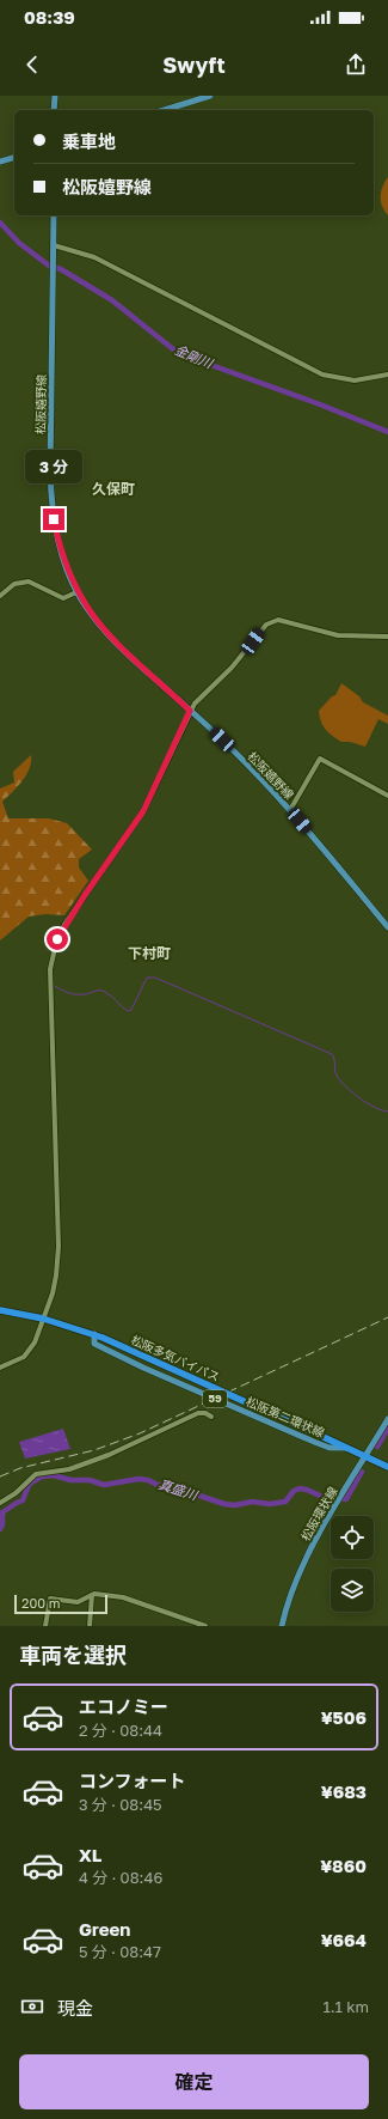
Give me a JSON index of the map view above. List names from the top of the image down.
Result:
{
  "streets": {
    "highway": ["松阪多気バイパス"],
    "main road": [
      "松阪嬉野線",
      "59",
      "松阪第二環状線",
      "松阪環状線"
    ]
  },
  "crossings": [
    ["松阪多気バイパス", "松阪第二環状線"],
    ["松阪多気バイパス", "松阪環状線"]
  ],
  "districts": ["久保町", "下村町"],
  "water": ["金剛川", "真盛川"],
  "scale_bar": "200 m",
  "page": {
    "status": "08:39",
    "header": "Swyft",
    "banner": ["乗車地", "松阪嬉野線"],
    "bubble": "3 分",
    "scale": "200 m",
    "heading": "車両を選択",
    "list": [
      {
        "name": "エコノミー",
        "note": "2 分 · 08:44",
        "value": "¥506"
      },
      {
        "name": "コンフォート",
        "note": "3 分 · 08:45",
        "value": "¥683"
      },
      {
        "name": "XL",
        "note": "4 分 · 08:46",
        "value": "¥860"
      },
      {
        "name": "Green",
        "note": "5 分 · 08:47",
        "value": "¥664"
      }
    ],
    "pay": ["現金", "1.1 km"],
    "buttons": "確定"
  }
}
